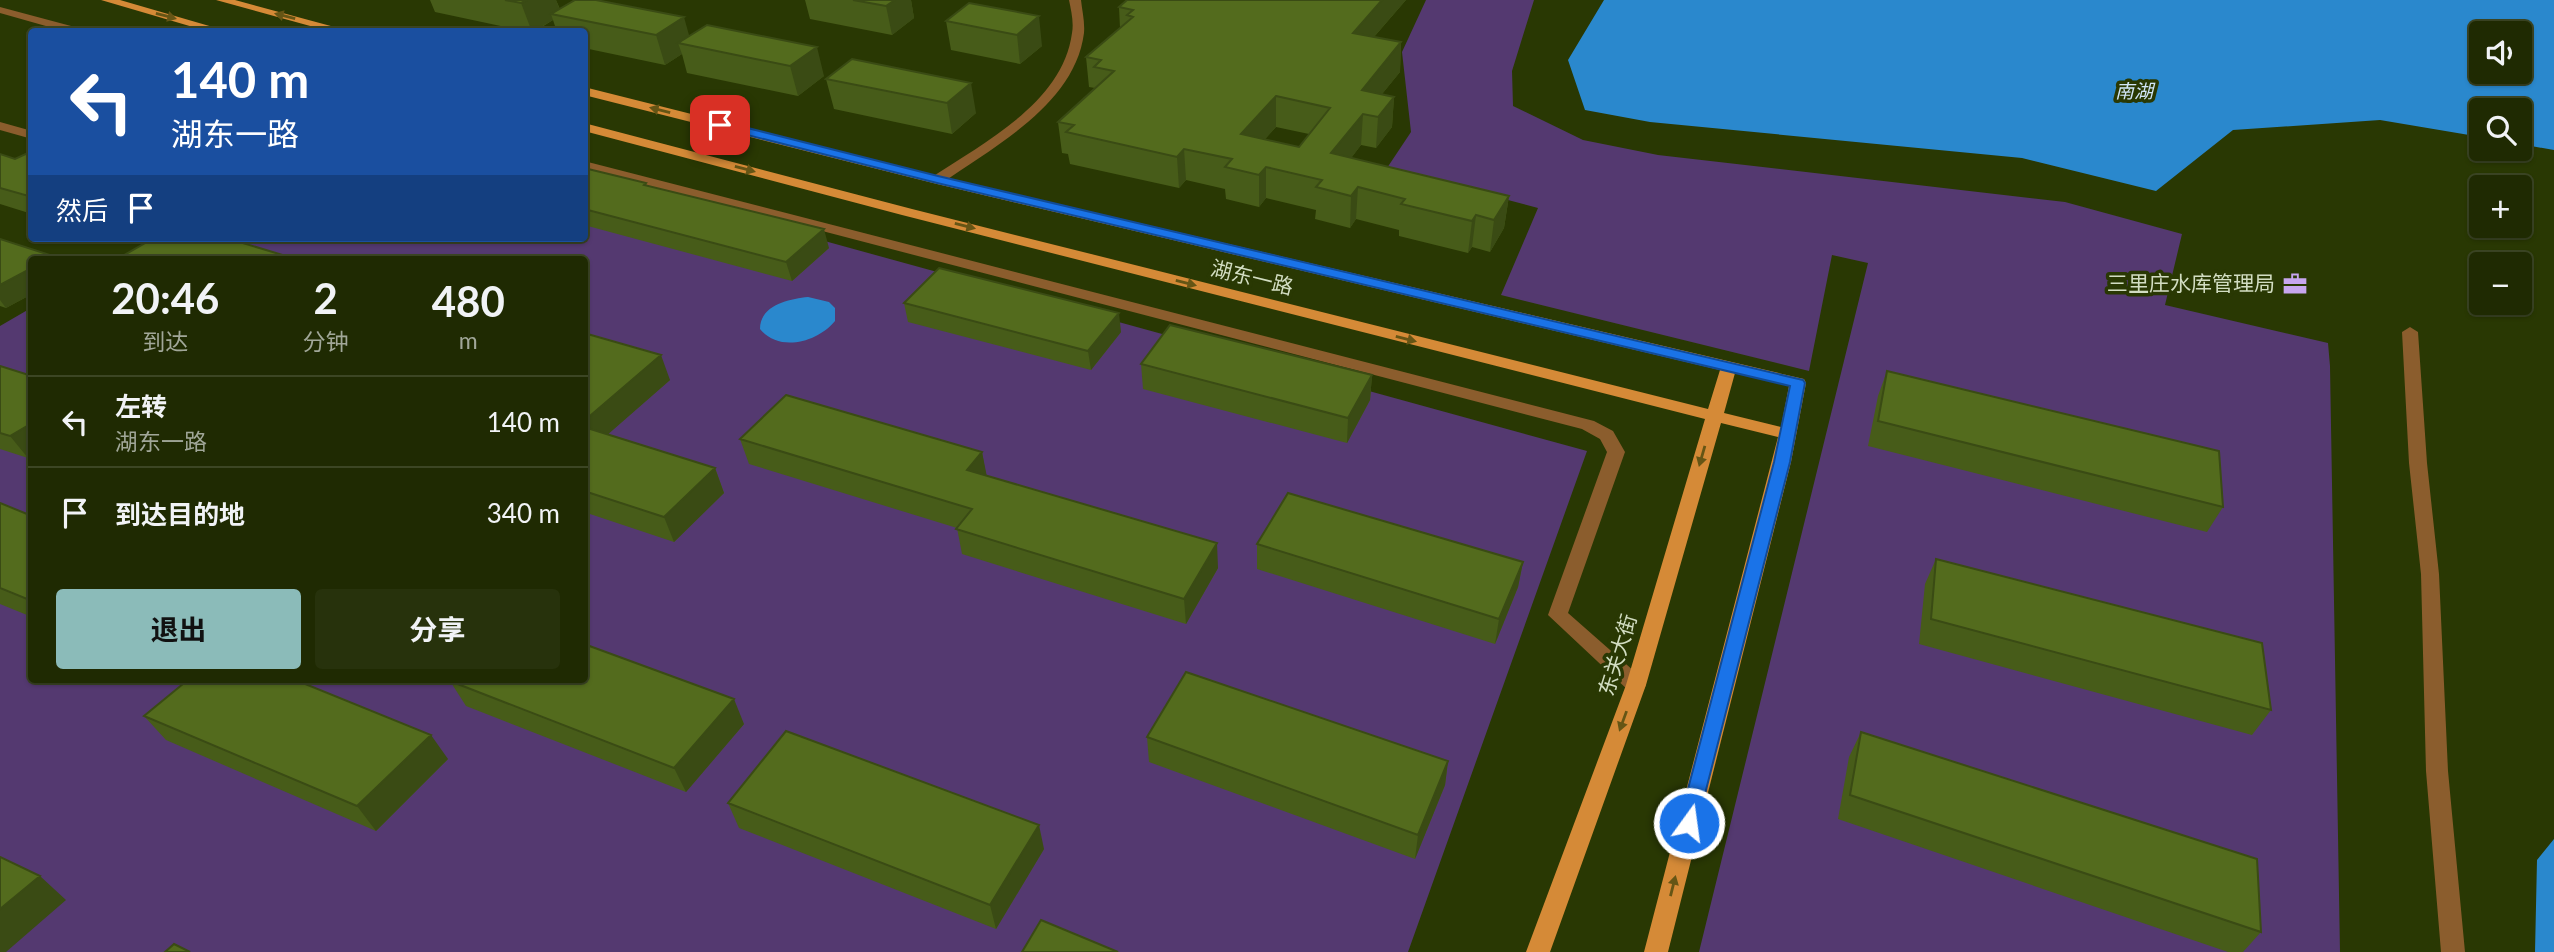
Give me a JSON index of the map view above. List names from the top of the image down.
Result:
{
  "streets": {
    "main road": ["湖东一路", "东关大街"]
  },
  "crossings": [
    ["湖东一路", "东关大街"]
  ],
  "water": ["南湖"],
  "places": {
    "office": ["三里庄水库管理局"]
  },
  "page": {
    "map_buttons": ["+", "−"],
    "turn": ["140 m", "湖东一路"],
    "then": "然后",
    "eta": [
      "20:46",
      "到达",
      "2",
      "分钟",
      "480",
      "m"
    ],
    "list": [
      {
        "name": "左转",
        "note": "湖东一路",
        "value": "140 m"
      },
      {
        "name": "到达目的地",
        "value": "340 m"
      }
    ],
    "buttons": ["退出", "分享"]
  }
}
